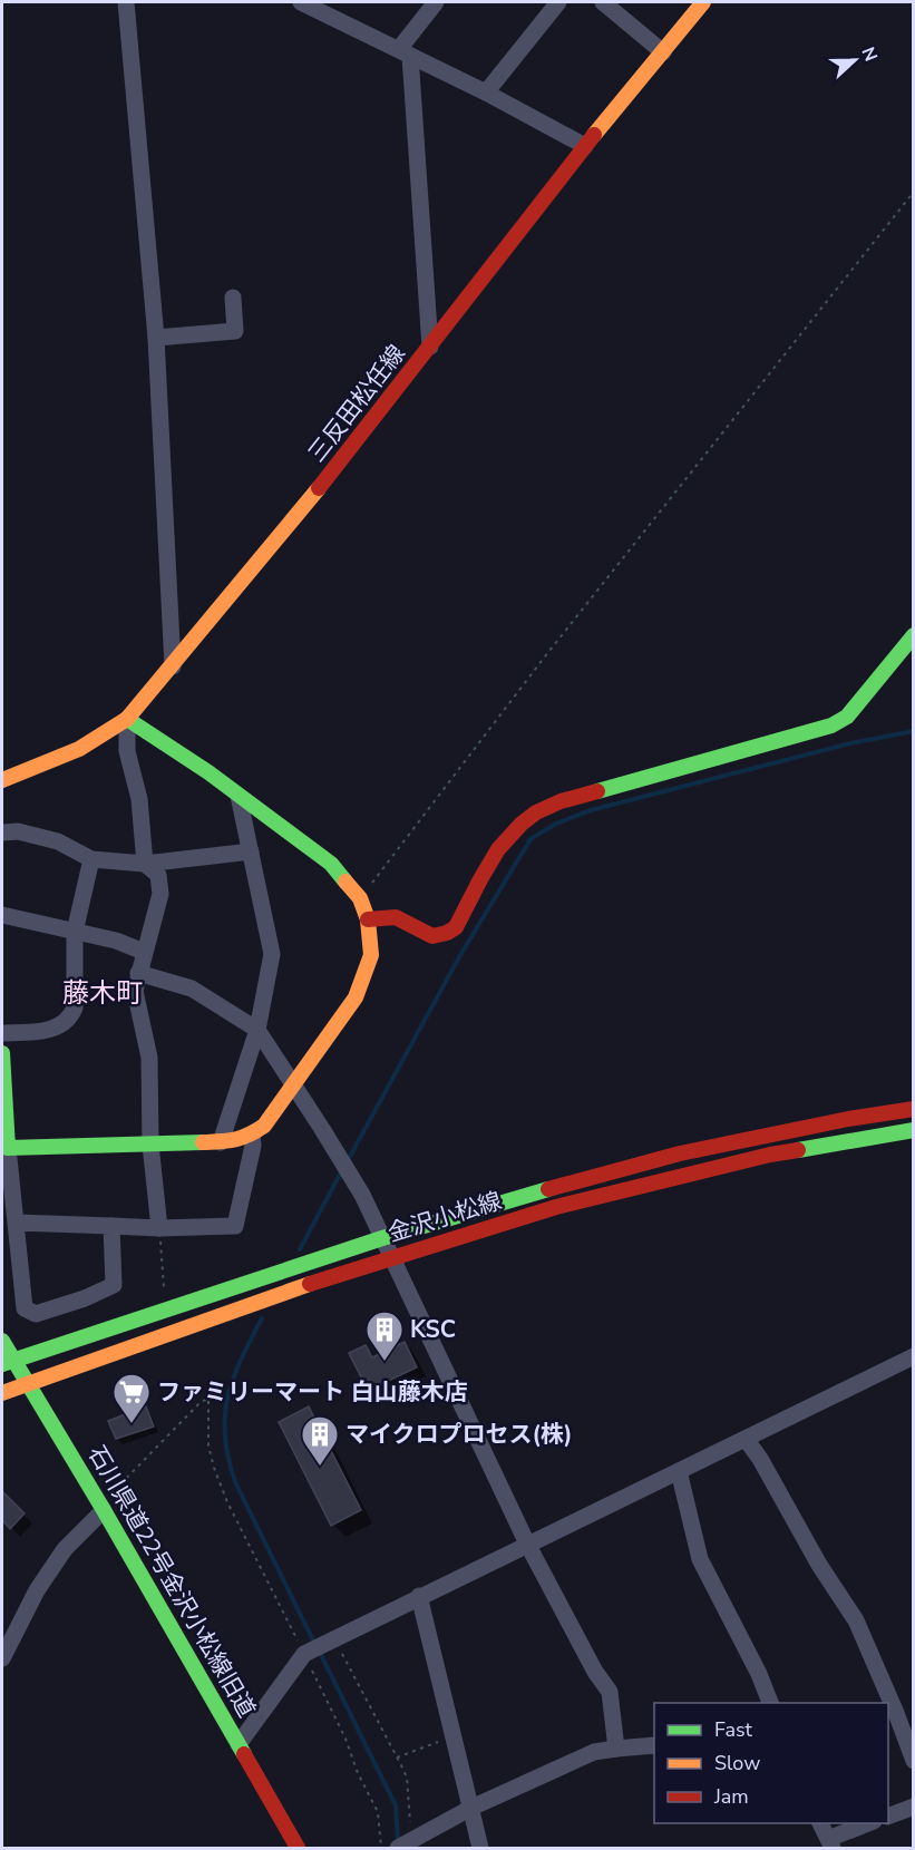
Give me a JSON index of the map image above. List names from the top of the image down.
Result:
{
  "streets": {
    "main road": ["三反田松任線", "金沢小松線", "石川県道22号金沢小松線旧道"]
  },
  "crossings": [
    ["金沢小松線", "石川県道22号金沢小松線旧道"]
  ],
  "districts": ["藤木町"],
  "places": {
    "building": ["KSC", "マイクロプロセス(株)"],
    "supermarket": ["ファミリーマート 白山藤木店"]
  },
  "legend": ["Fast", "Slow", "Jam"],
  "north": "right"
}
